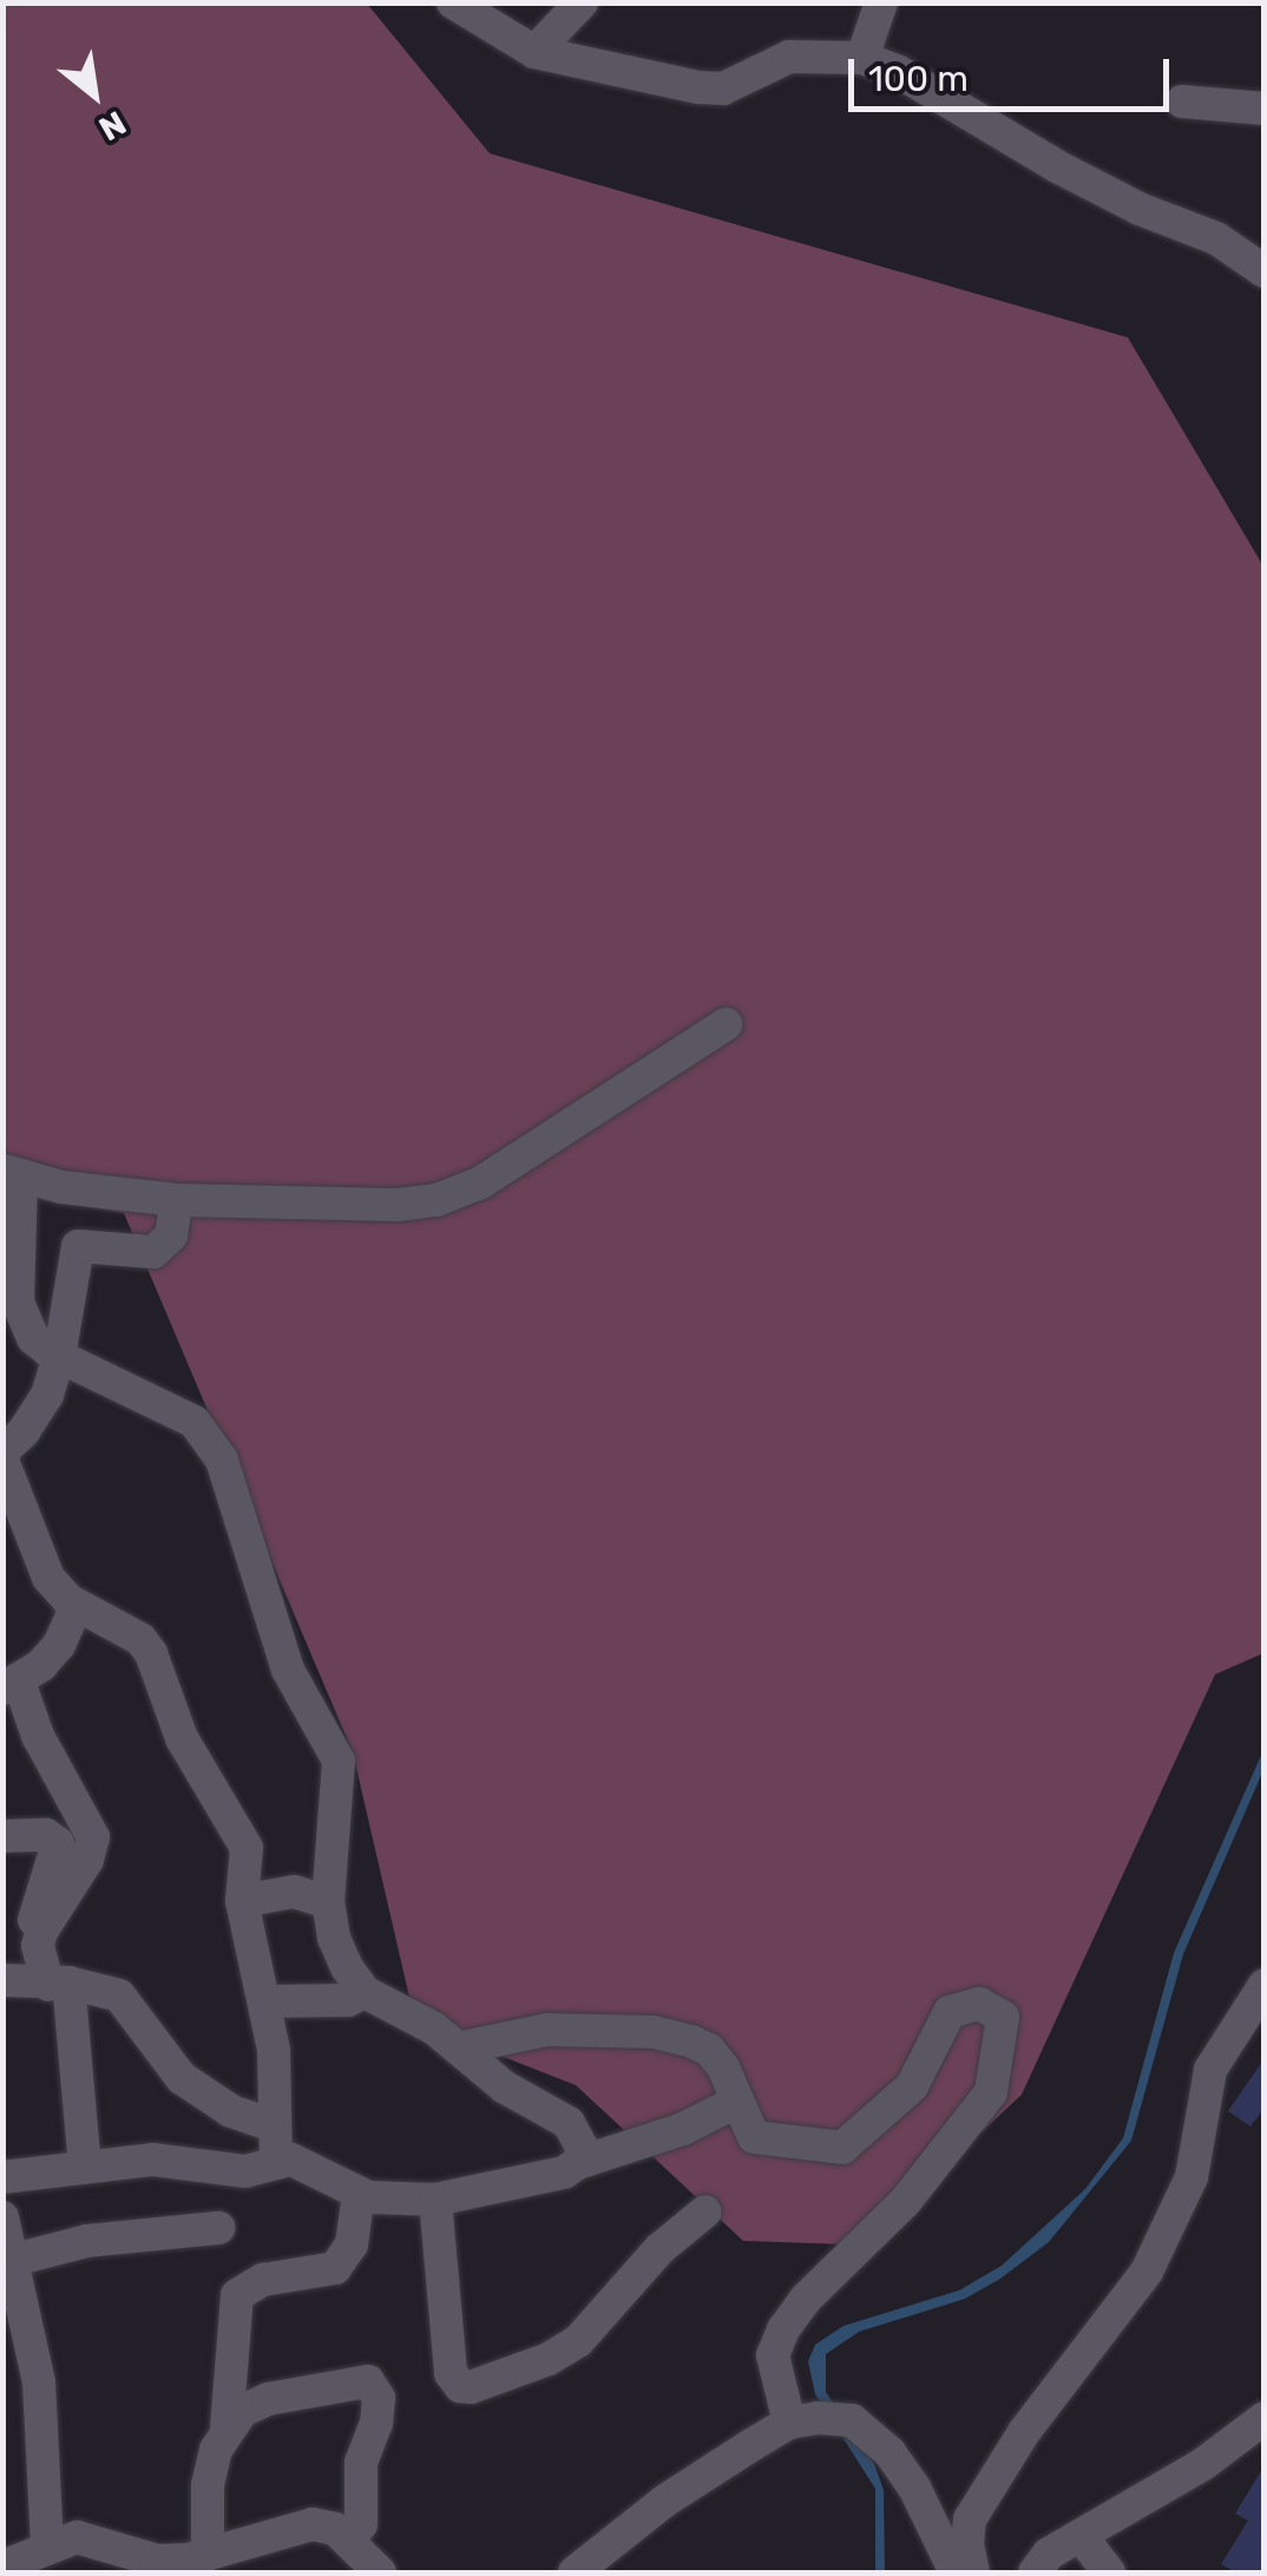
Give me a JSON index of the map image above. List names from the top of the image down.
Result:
{
  "scale_bar": "100 m",
  "north": "bottom right"
}
